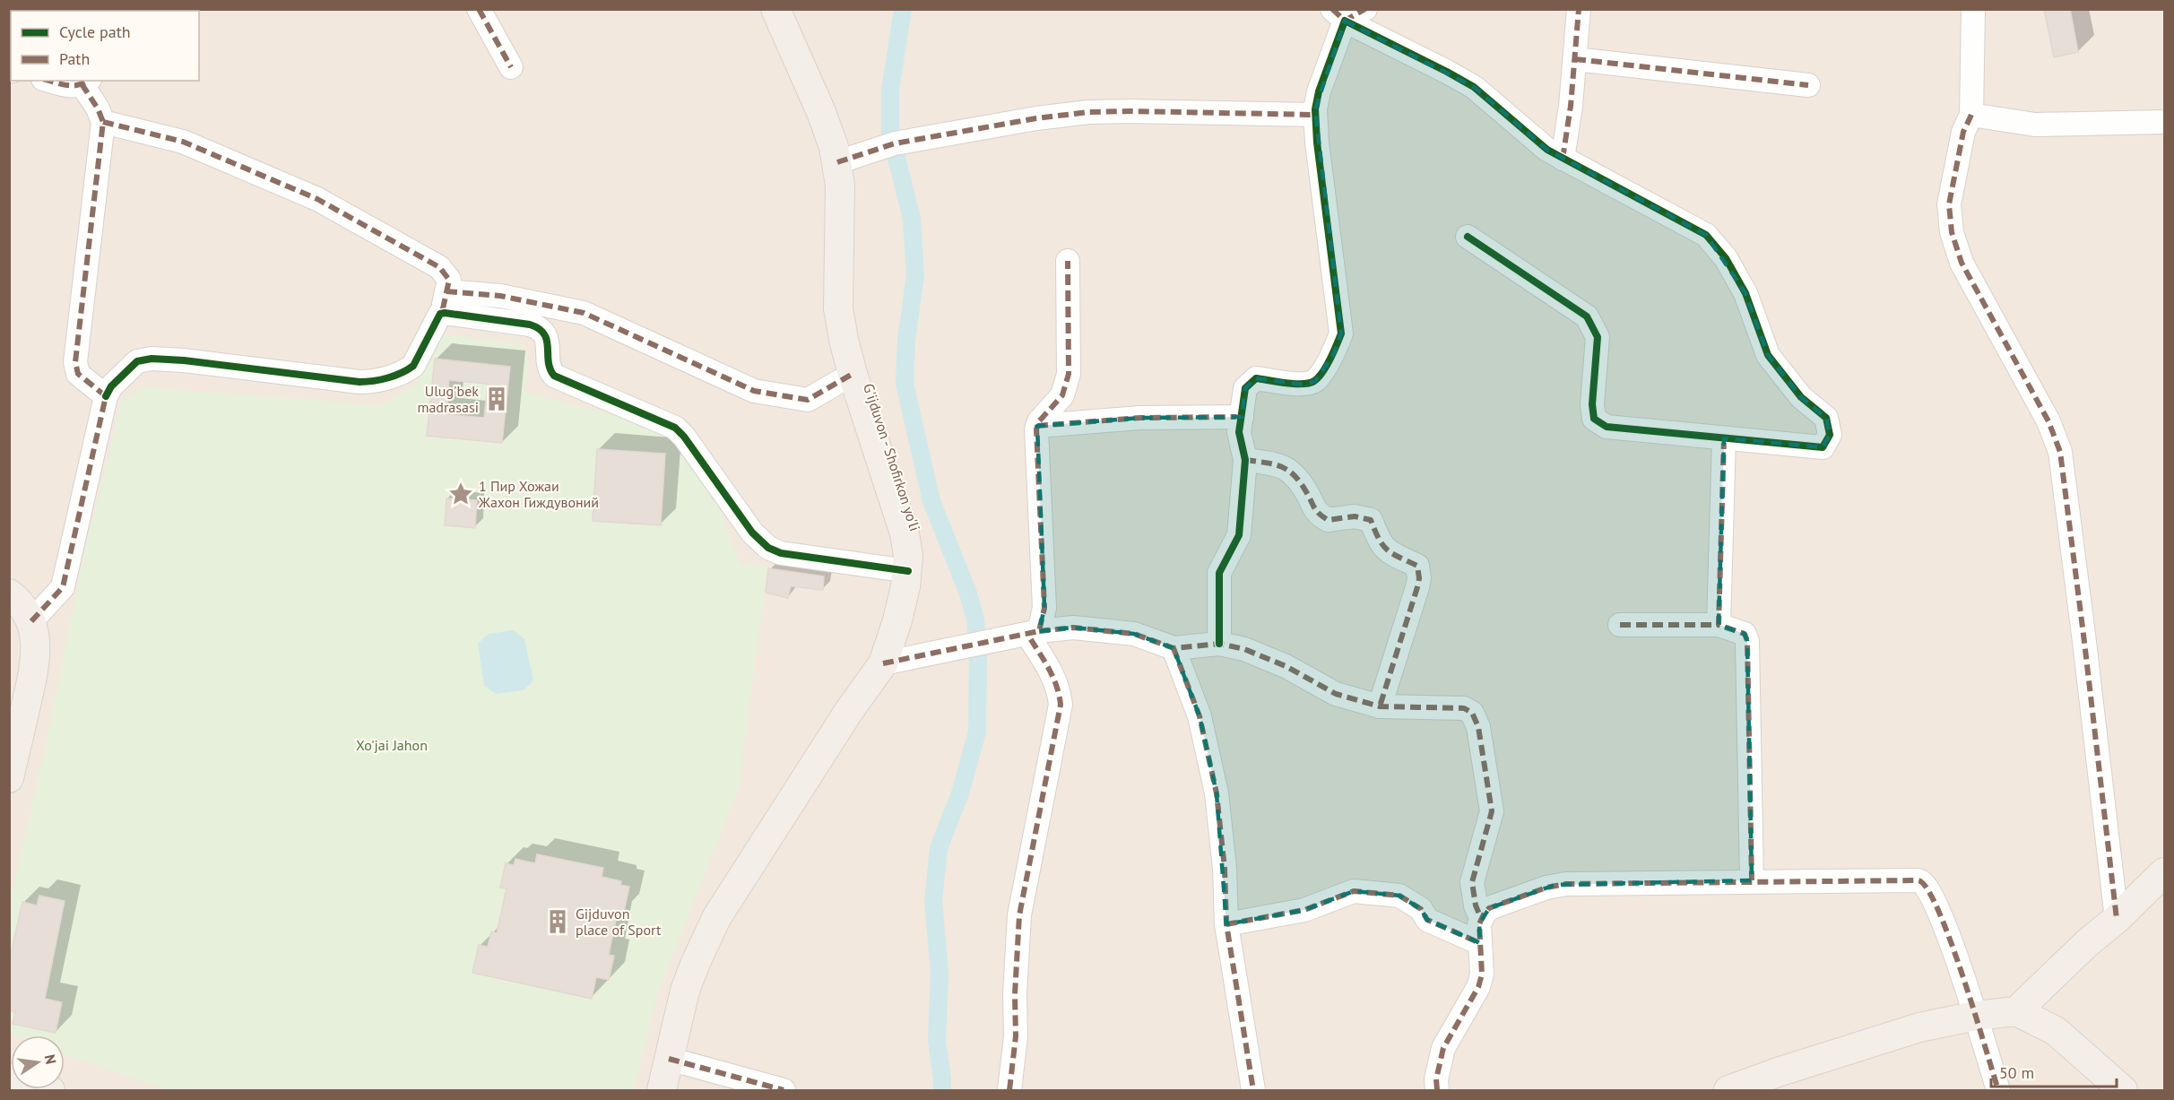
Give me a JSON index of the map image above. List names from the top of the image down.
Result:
{
  "streets": {
    "main road": ["G'ijduvon - Shofirkon yo'li"]
  },
  "parks": ["Xo'jai Jahon"],
  "places": {
    "building": ["Ulug'bek madrasasi", "Gijduvon place of Sport"],
    "place": ["1 Пир Хожаи Жахон Гиждувоний"]
  },
  "legend": ["Cycle path", "Path"],
  "scale_bar": "50 m",
  "north": "right"
}
